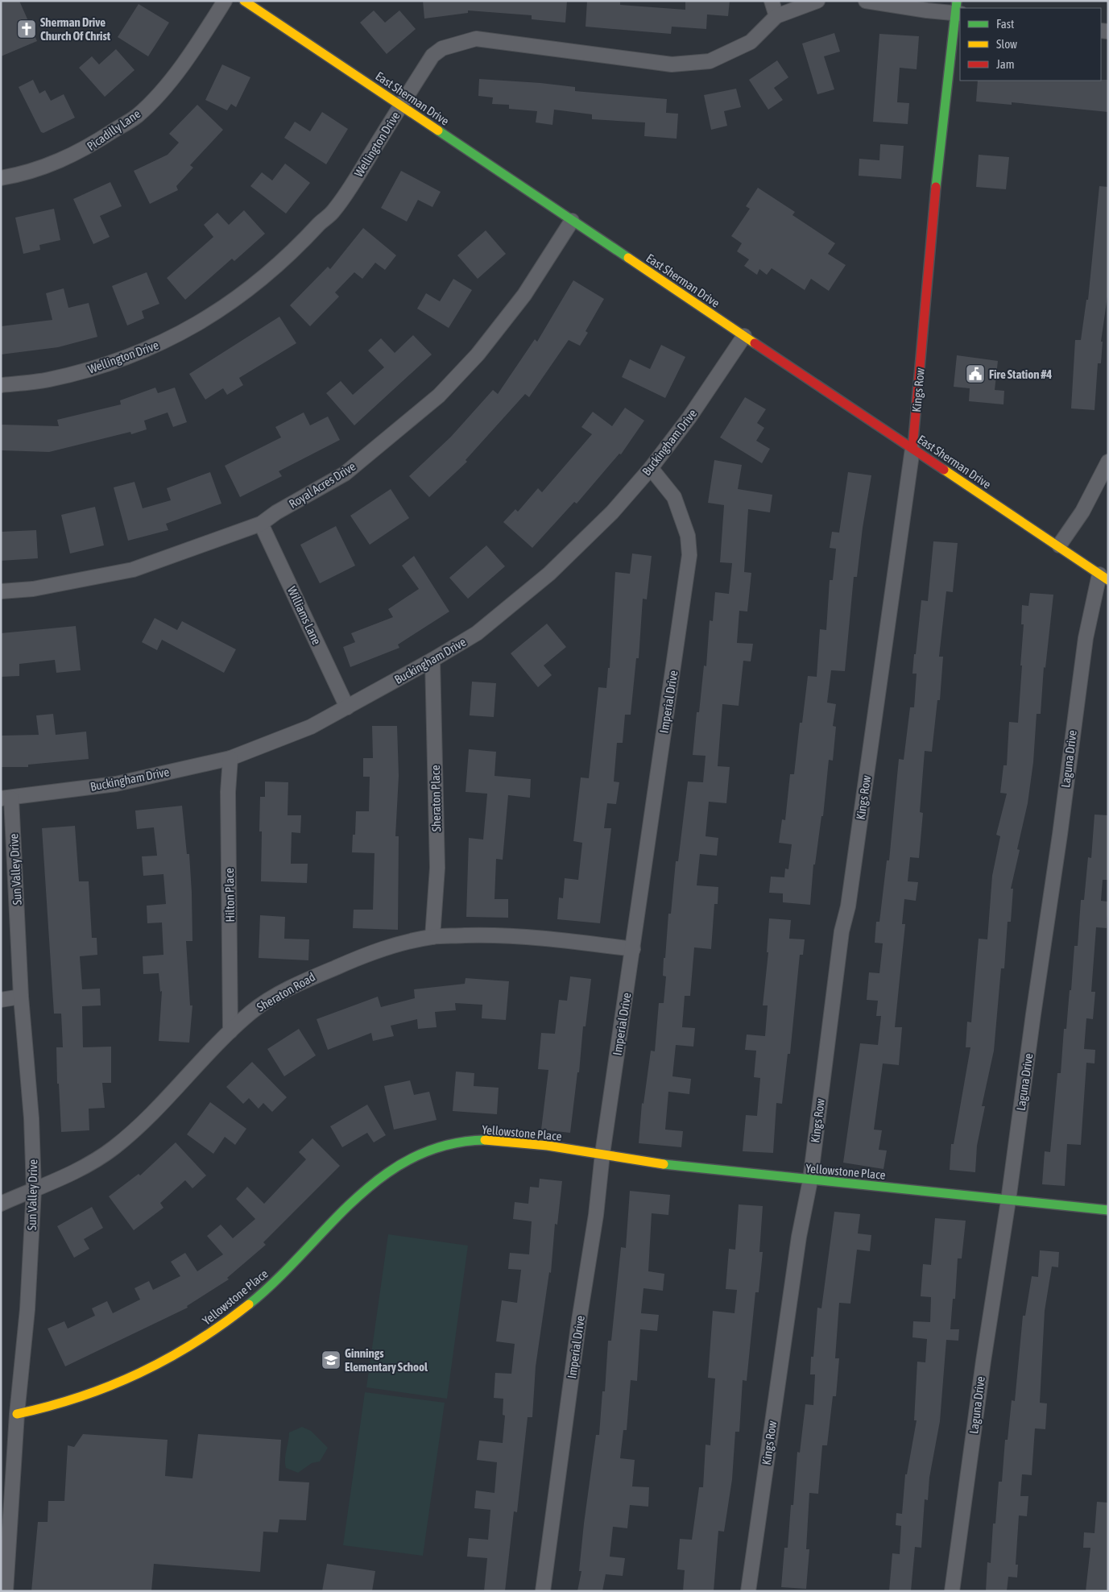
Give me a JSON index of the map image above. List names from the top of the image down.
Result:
{
  "streets": {
    "street": [
      "East Sherman Drive",
      "Picadilly Lane",
      "Wellington Drive",
      "Kings Row",
      "Buckingham Drive",
      "Royal Acres Drive",
      "Williams Lane",
      "Imperial Drive",
      "Laguna Drive",
      "Sheraton Place",
      "Sun Valley Drive",
      "Hilton Place",
      "Sheraton Road",
      "Yellowstone Place"
    ]
  },
  "crossings": [
    ["East Sherman Drive", "Wellington Drive"],
    ["East Sherman Drive", "Kings Row"],
    ["East Sherman Drive", "Buckingham Drive"],
    ["East Sherman Drive", "Royal Acres Drive"],
    ["East Sherman Drive", "Laguna Drive"],
    ["Kings Row", "Yellowstone Place"],
    ["Buckingham Drive", "Williams Lane"],
    ["Buckingham Drive", "Imperial Drive"],
    ["Buckingham Drive", "Sheraton Place"],
    ["Buckingham Drive", "Sun Valley Drive"],
    ["Buckingham Drive", "Hilton Place"],
    ["Royal Acres Drive", "Williams Lane"],
    ["Imperial Drive", "Sheraton Road"],
    ["Imperial Drive", "Yellowstone Place"],
    ["Laguna Drive", "Yellowstone Place"],
    ["Sheraton Place", "Sheraton Road"],
    ["Sun Valley Drive", "Sheraton Road"],
    ["Sun Valley Drive", "Yellowstone Place"],
    ["Hilton Place", "Sheraton Road"]
  ],
  "places": {
    "church": ["Sherman Drive Church Of Christ"],
    "public building": ["Fire Station #4"],
    "school or university": ["Ginnings Elementary School"]
  },
  "legend": ["Fast", "Slow", "Jam"]
}
